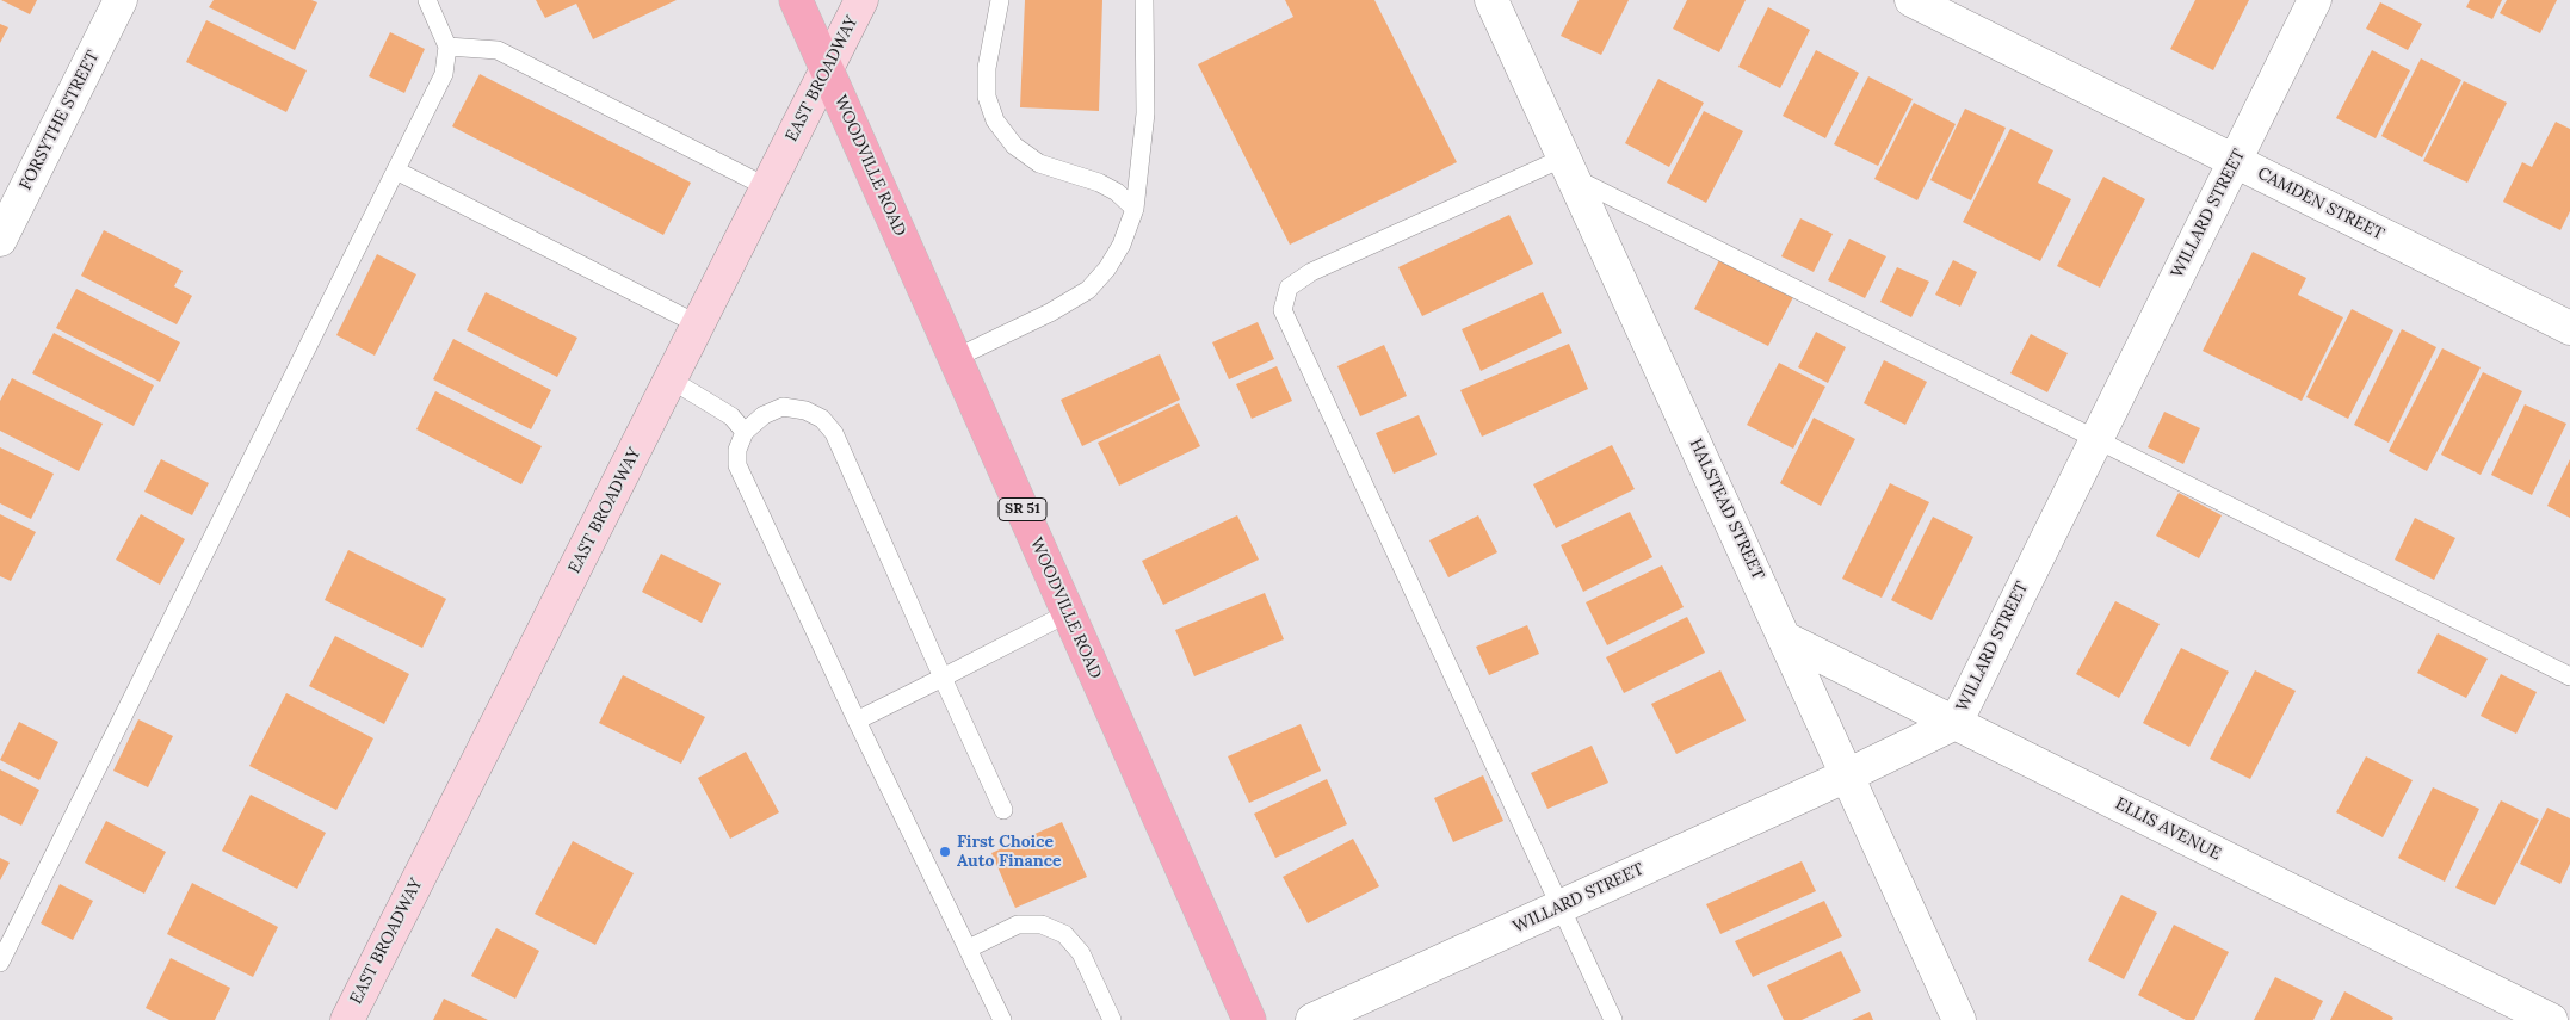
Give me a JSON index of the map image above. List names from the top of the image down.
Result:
{
  "streets": {
    "main road": ["WOODVILLE ROAD", "SR 51"],
    "street": [
      "EAST BROADWAY",
      "FORSYTHE STREET",
      "CAMDEN STREET",
      "WILLARD STREET",
      "HALSTEAD STREET",
      "ELLIS AVENUE"
    ]
  },
  "crossings": [
    ["EAST BROADWAY", "WOODVILLE ROAD"],
    ["CAMDEN STREET", "WILLARD STREET"],
    ["WILLARD STREET", "HALSTEAD STREET"],
    ["WILLARD STREET", "ELLIS AVENUE"],
    ["HALSTEAD STREET", "ELLIS AVENUE"]
  ],
  "places": ["First Choice Auto Finance"]
}
